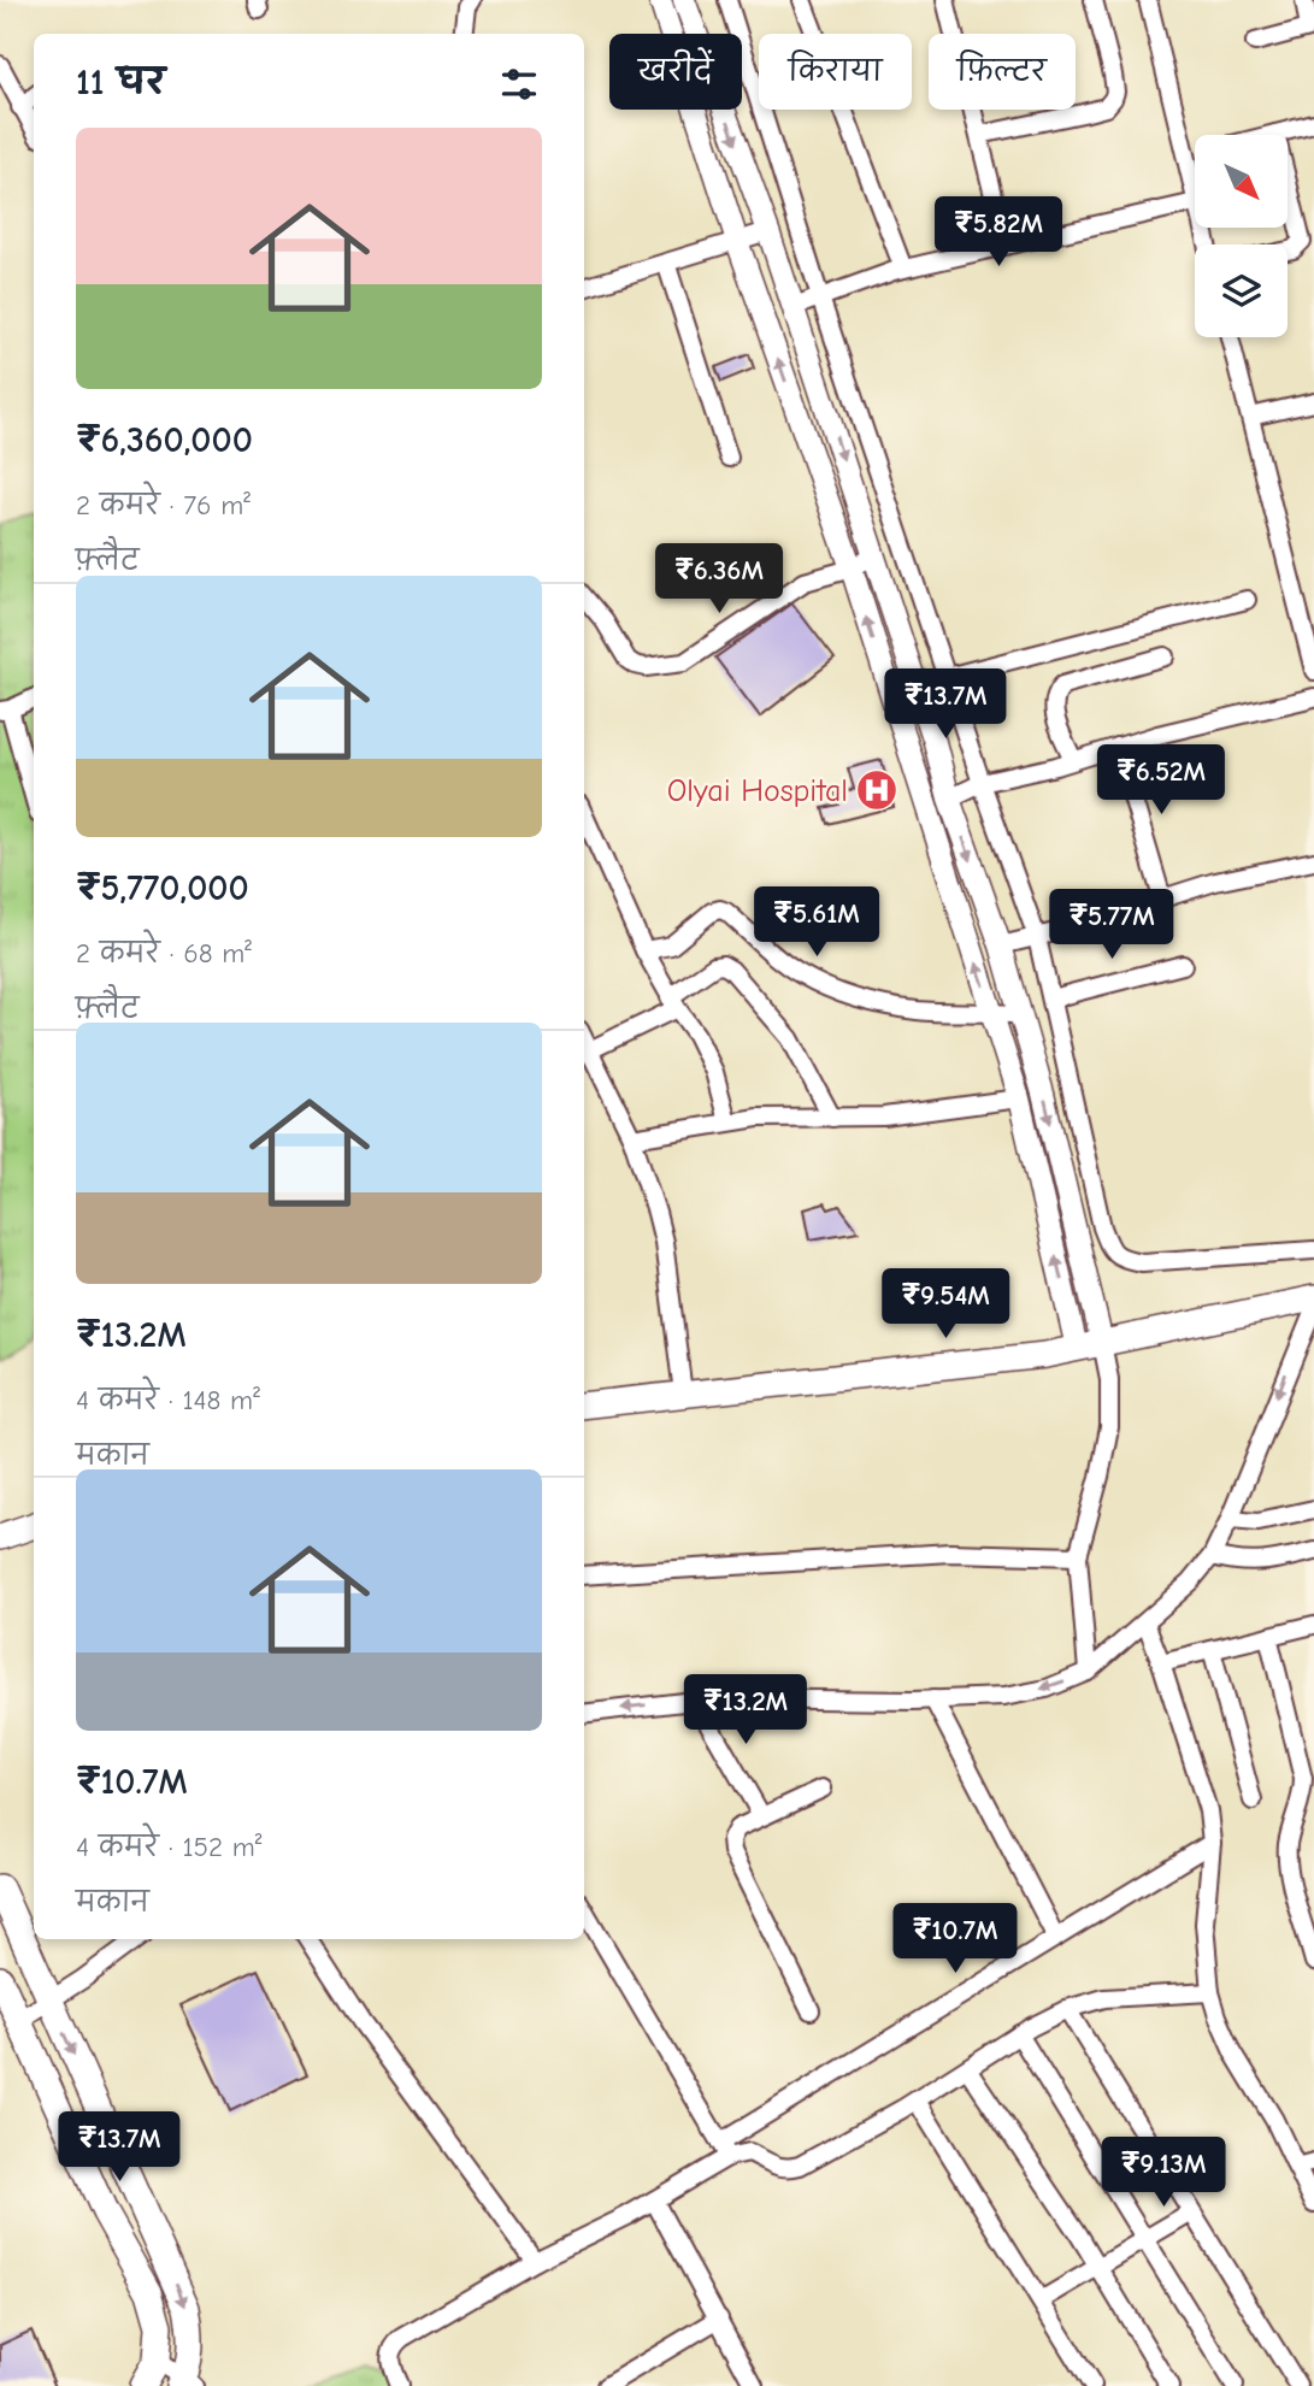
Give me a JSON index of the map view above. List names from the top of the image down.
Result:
{
  "places": {
    "hospital": ["Olyai Hospital"]
  },
  "north": "bottom right",
  "page": {
    "chip": ["खरीदें", "किराया", "फ़िल्टर"],
    "heading": "11 घर",
    "list": [
      {
        "name": "₹6,360,000",
        "note": "2 कमरे · 76 m² · फ़्लैट"
      },
      {
        "name": "₹5,770,000",
        "note": "2 कमरे · 68 m² · फ़्लैट"
      },
      {
        "name": "₹13.2M",
        "note": "4 कमरे · 148 m² · मकान"
      },
      {
        "name": "₹10.7M",
        "note": "4 कमरे · 152 m² · मकान"
      }
    ],
    "price": [
      "₹5.82M",
      "₹6.36M",
      "₹13.7M",
      "₹6.52M",
      "₹5.61M",
      "₹5.77M",
      "₹9.54M",
      "₹13.2M",
      "₹10.7M",
      "₹13.7M",
      "₹9.13M"
    ]
  }
}
